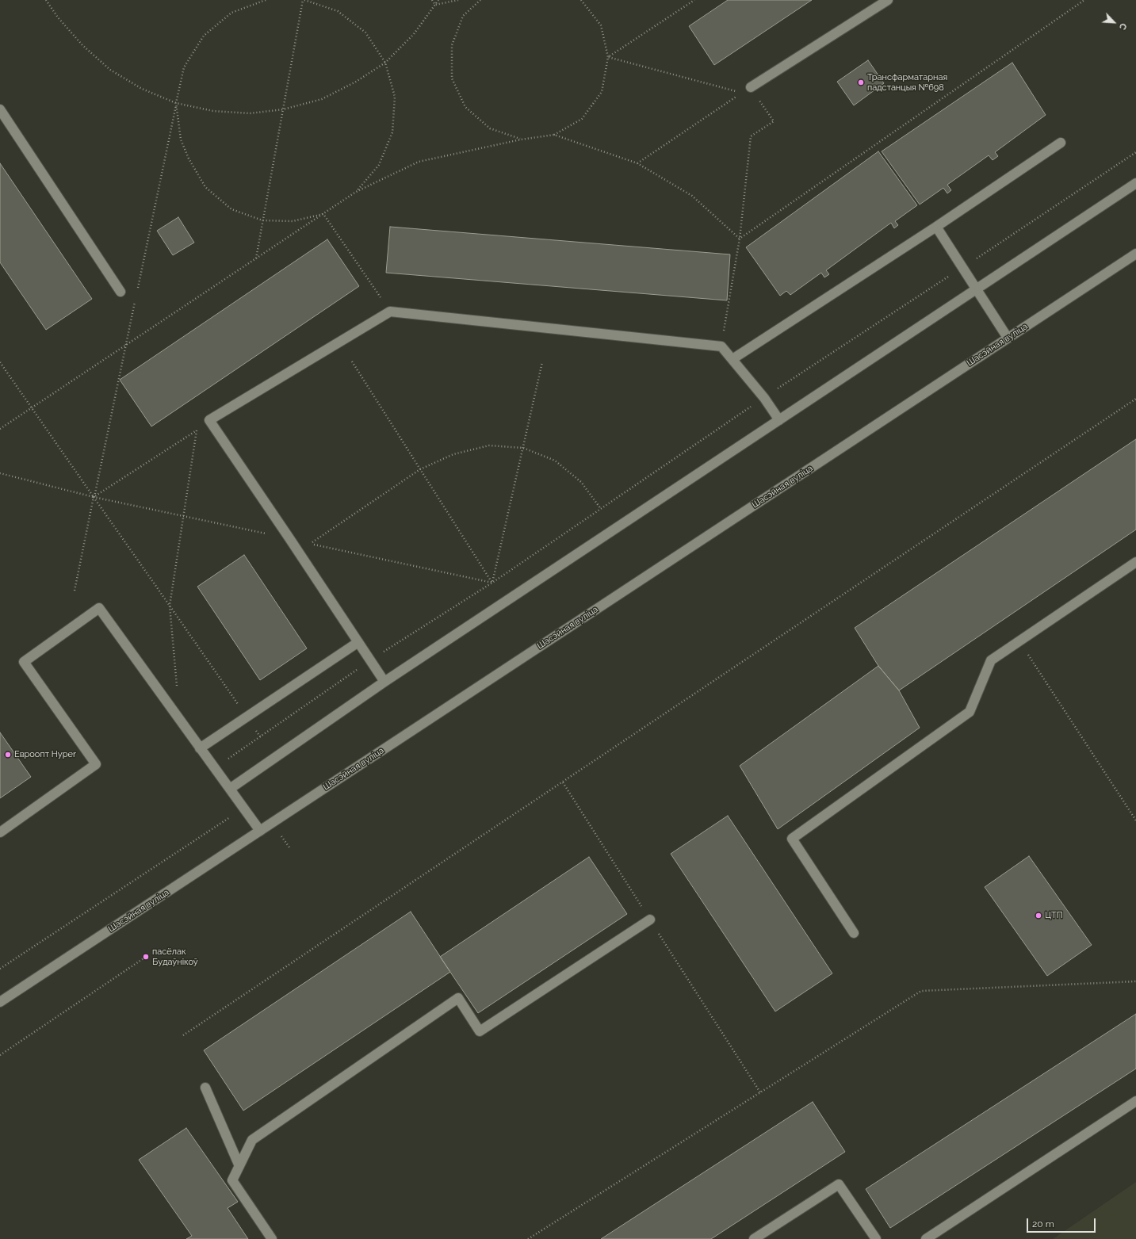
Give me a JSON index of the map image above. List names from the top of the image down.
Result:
{
  "streets": {
    "main road": ["Шасэйная вуліца"]
  },
  "places": [
    "Трансфарматарная падстанцыя №698",
    "Евроопт Hyper",
    "ЦТП",
    "пасёлак Будаўнікоў"
  ],
  "scale_bar": "20 m",
  "north": "bottom right"
}
